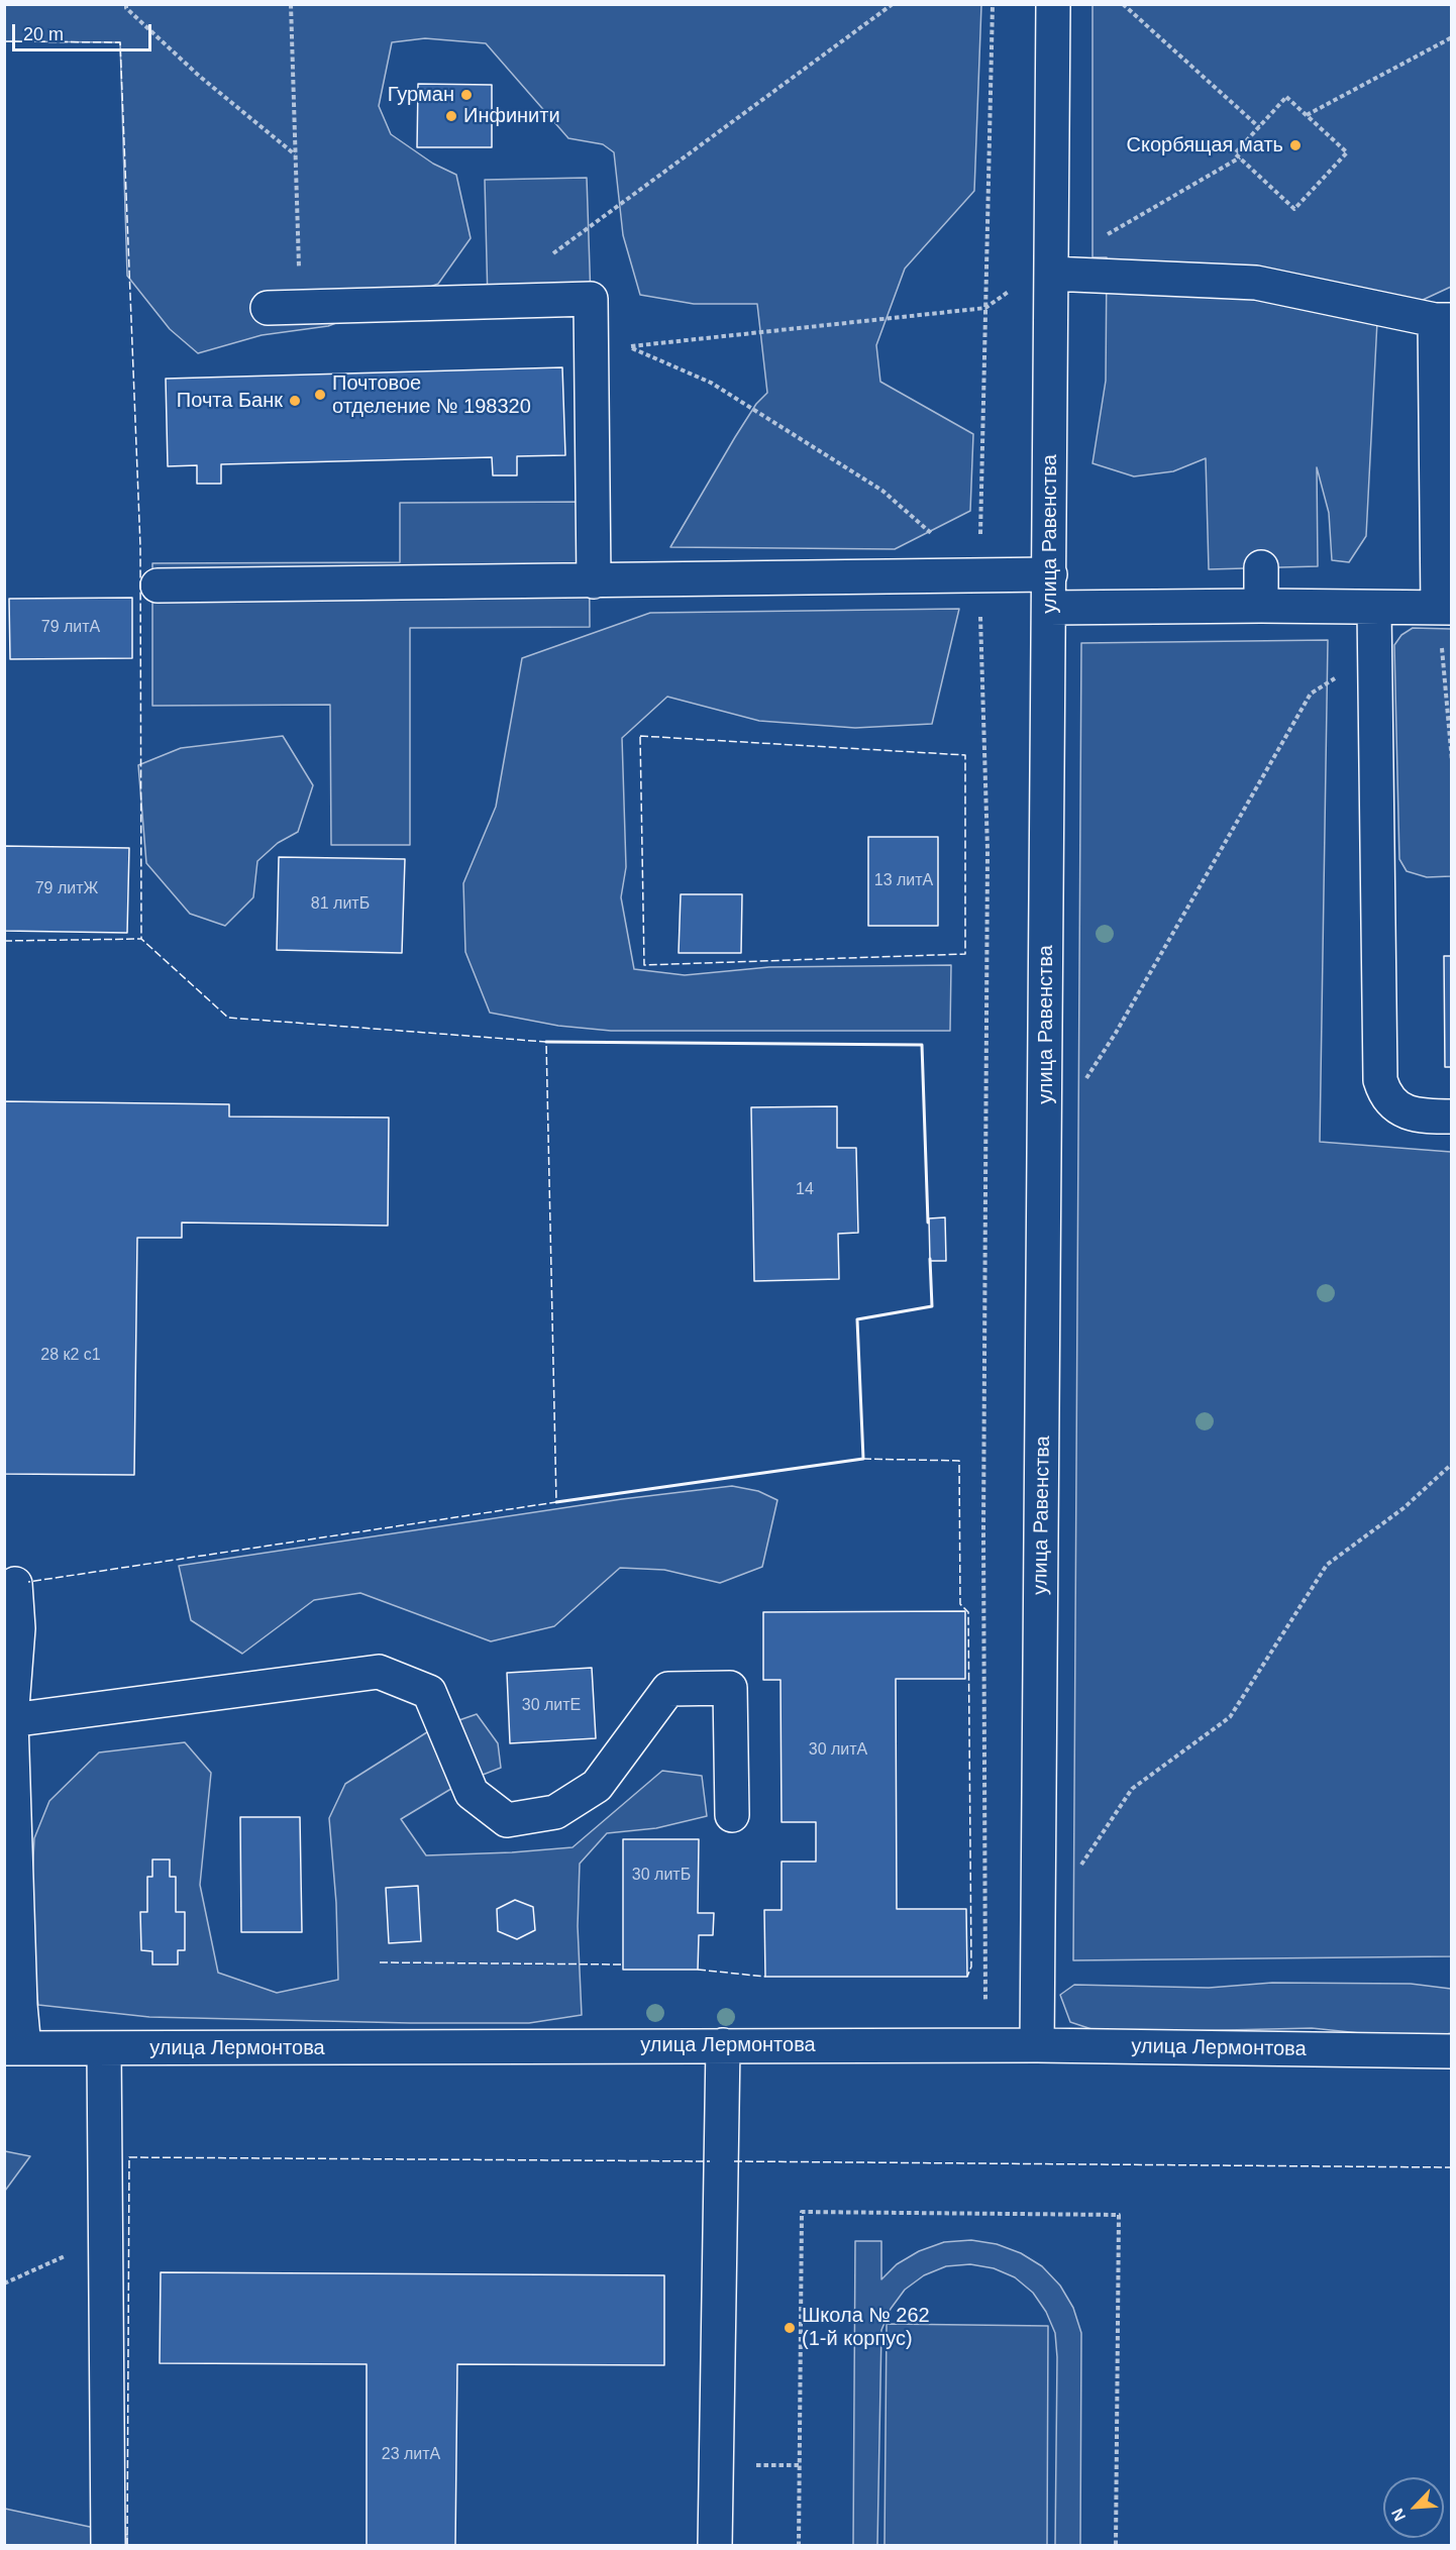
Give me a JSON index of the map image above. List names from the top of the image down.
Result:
{
  "streets": {
    "street": ["улица Равенства", "улица Лермонтова"]
  },
  "crossings": [
    ["улица Равенства", "улица Лермонтова"]
  ],
  "places": [
    "Гурман",
    "Инфинити",
    "Скорбящая мать",
    "Почтовое отделение № 198320",
    "Почта Банк",
    "Школа № 262 (1-й корпус)"
  ],
  "house_numbers": [
    "79 литА",
    "13 литА",
    "79 литЖ",
    "81 литБ",
    "14",
    "28 к2 с1",
    "30 литЕ",
    "30 литА",
    "30 литБ",
    "23 литА"
  ],
  "scale_bar": "20 m",
  "north": "bottom left"
}
